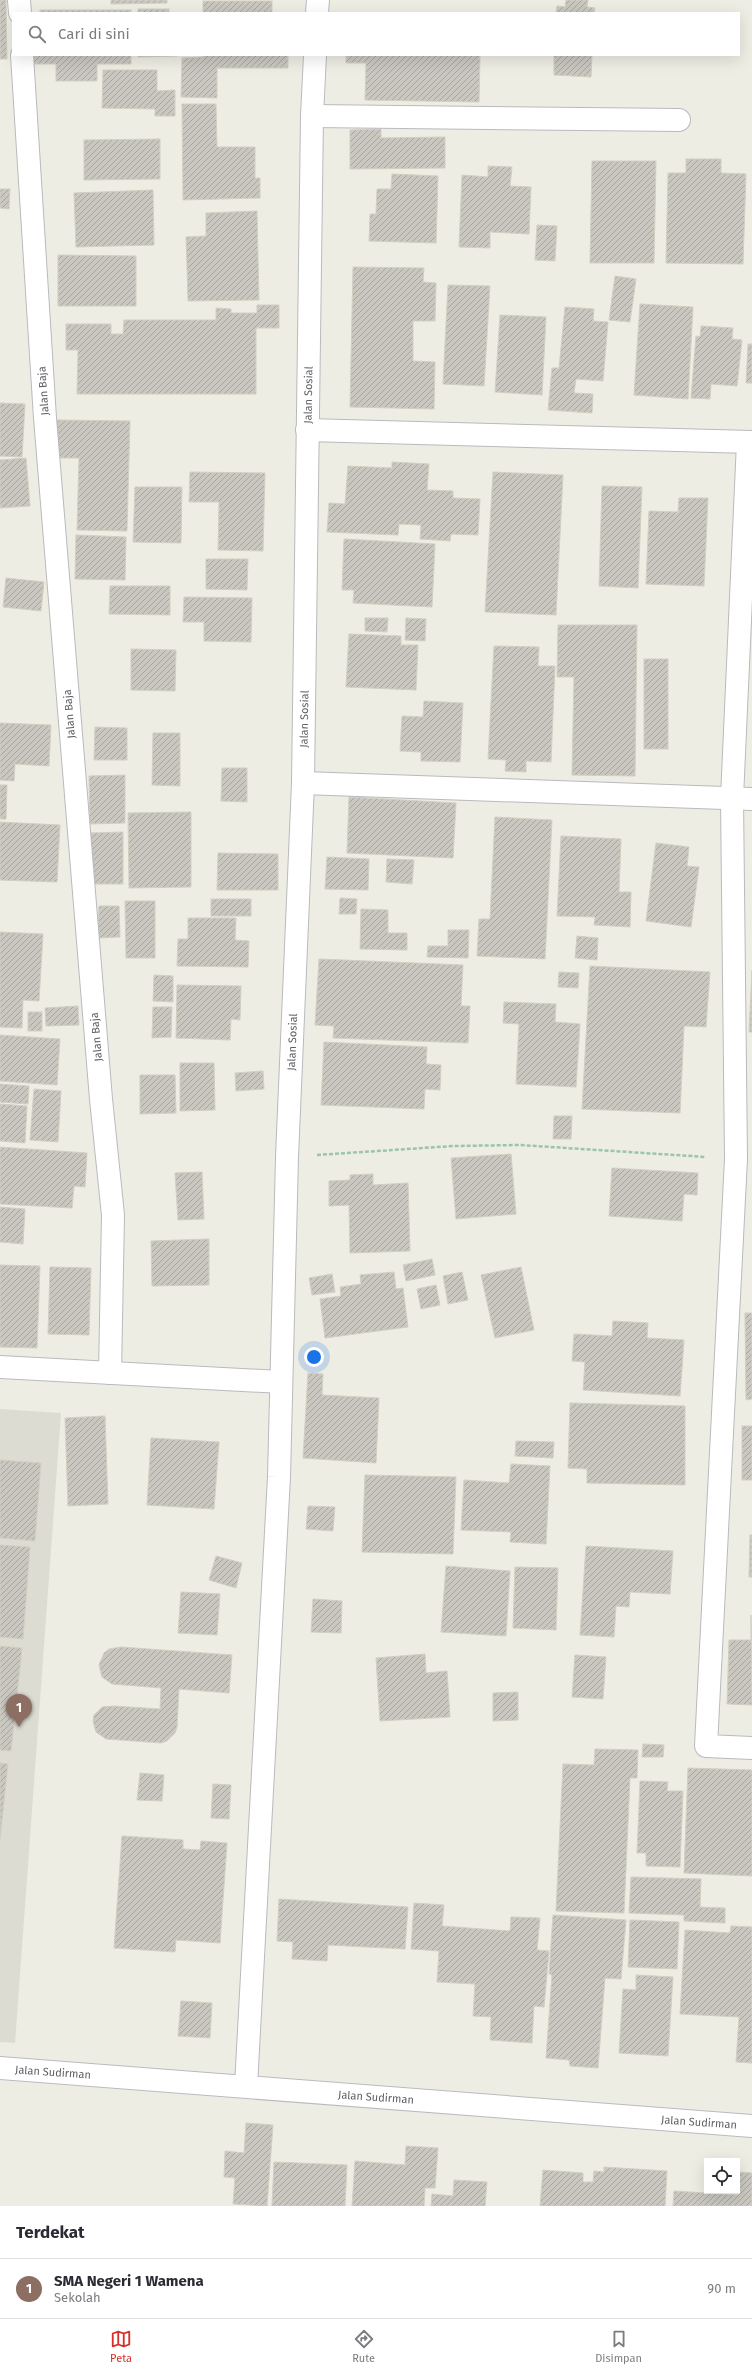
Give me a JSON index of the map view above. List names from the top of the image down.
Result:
{
  "streets": {
    "street": ["Jalan Baja", "Jalan Sosial", "Jalan Sudirman"]
  },
  "crossings": [
    ["Jalan Sosial", "Jalan Sudirman"]
  ],
  "page": {
    "search": "Cari di sini",
    "pins": "1",
    "heading": "Terdekat",
    "list": [
      {
        "mark": "1",
        "name": "SMA Negeri 1 Wamena",
        "note": "Sekolah",
        "value": "90 m"
      }
    ],
    "nav": ["Peta", "Rute", "Disimpan"]
  }
}
